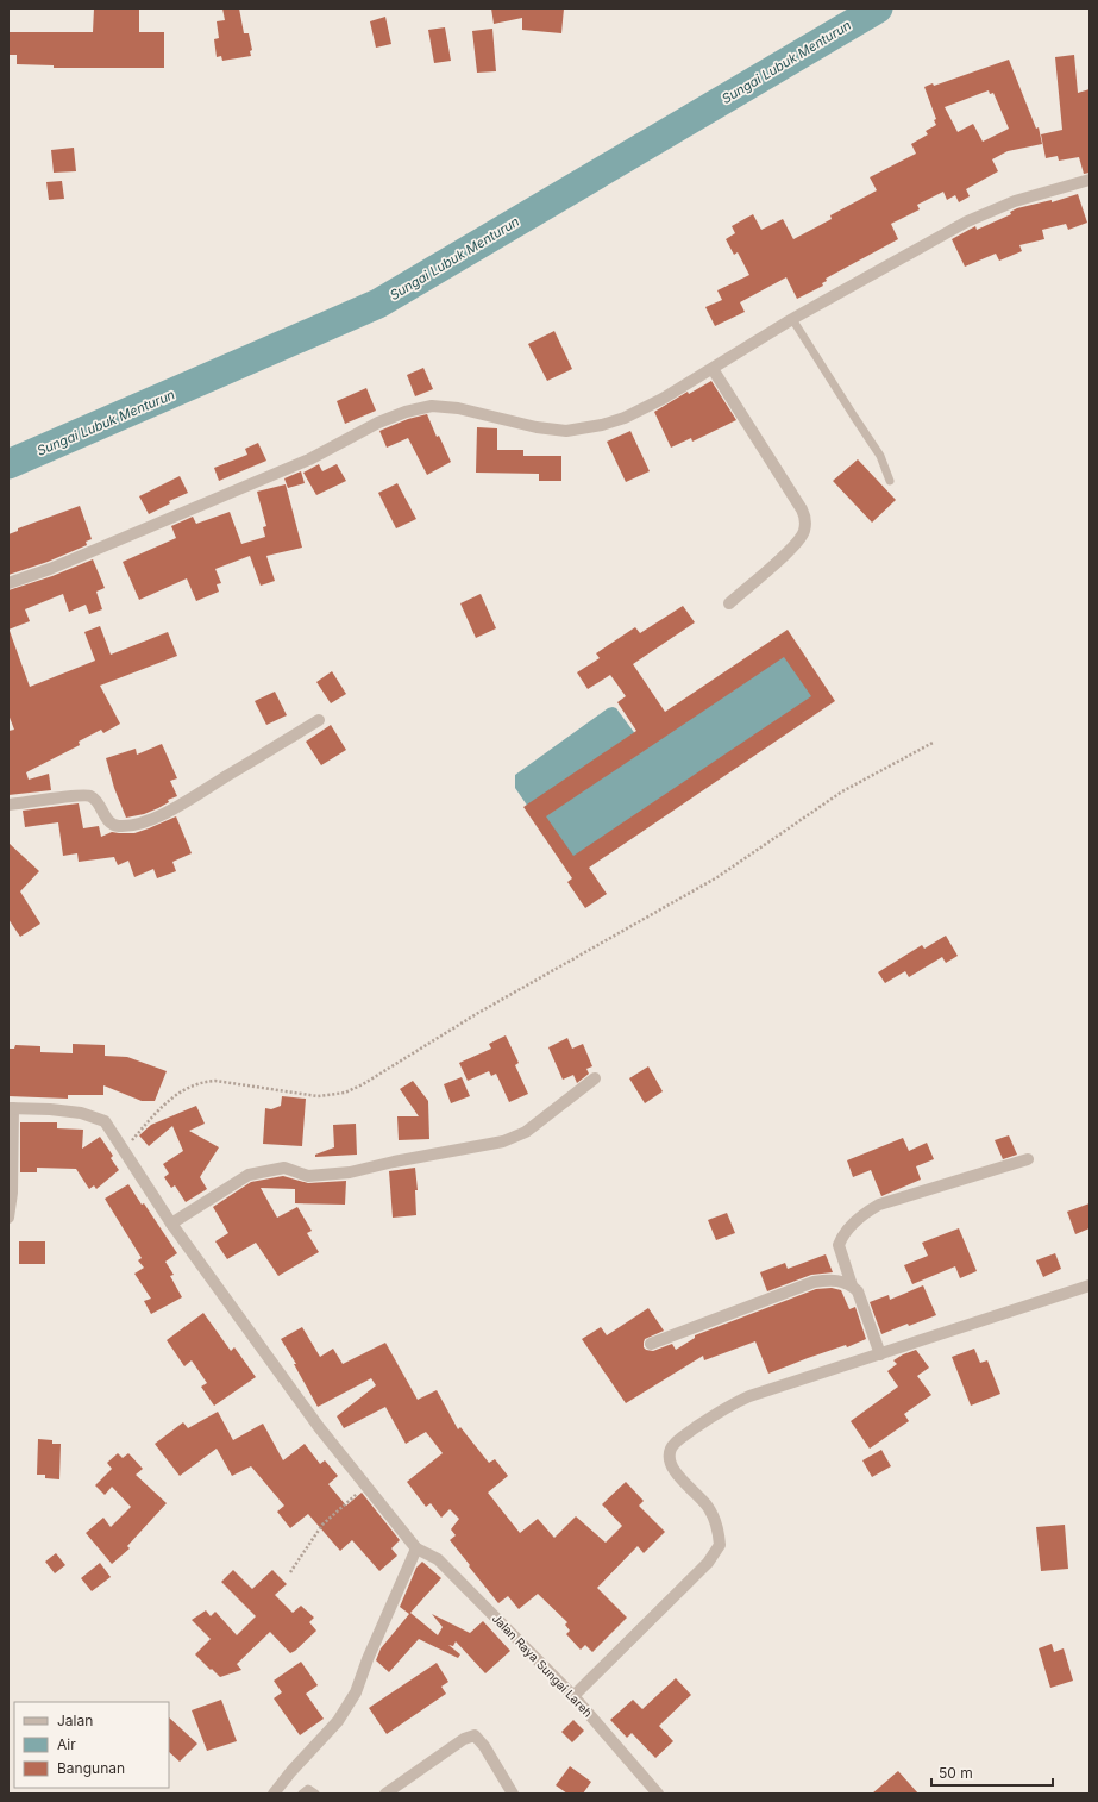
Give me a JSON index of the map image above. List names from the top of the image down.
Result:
{
  "streets": {
    "street": ["Jalan Raya Sungai Lareh"]
  },
  "water": ["Sungai Lubuk Menturun"],
  "legend": ["Jalan", "Air", "Bangunan"],
  "scale_bar": "50 m"
}
